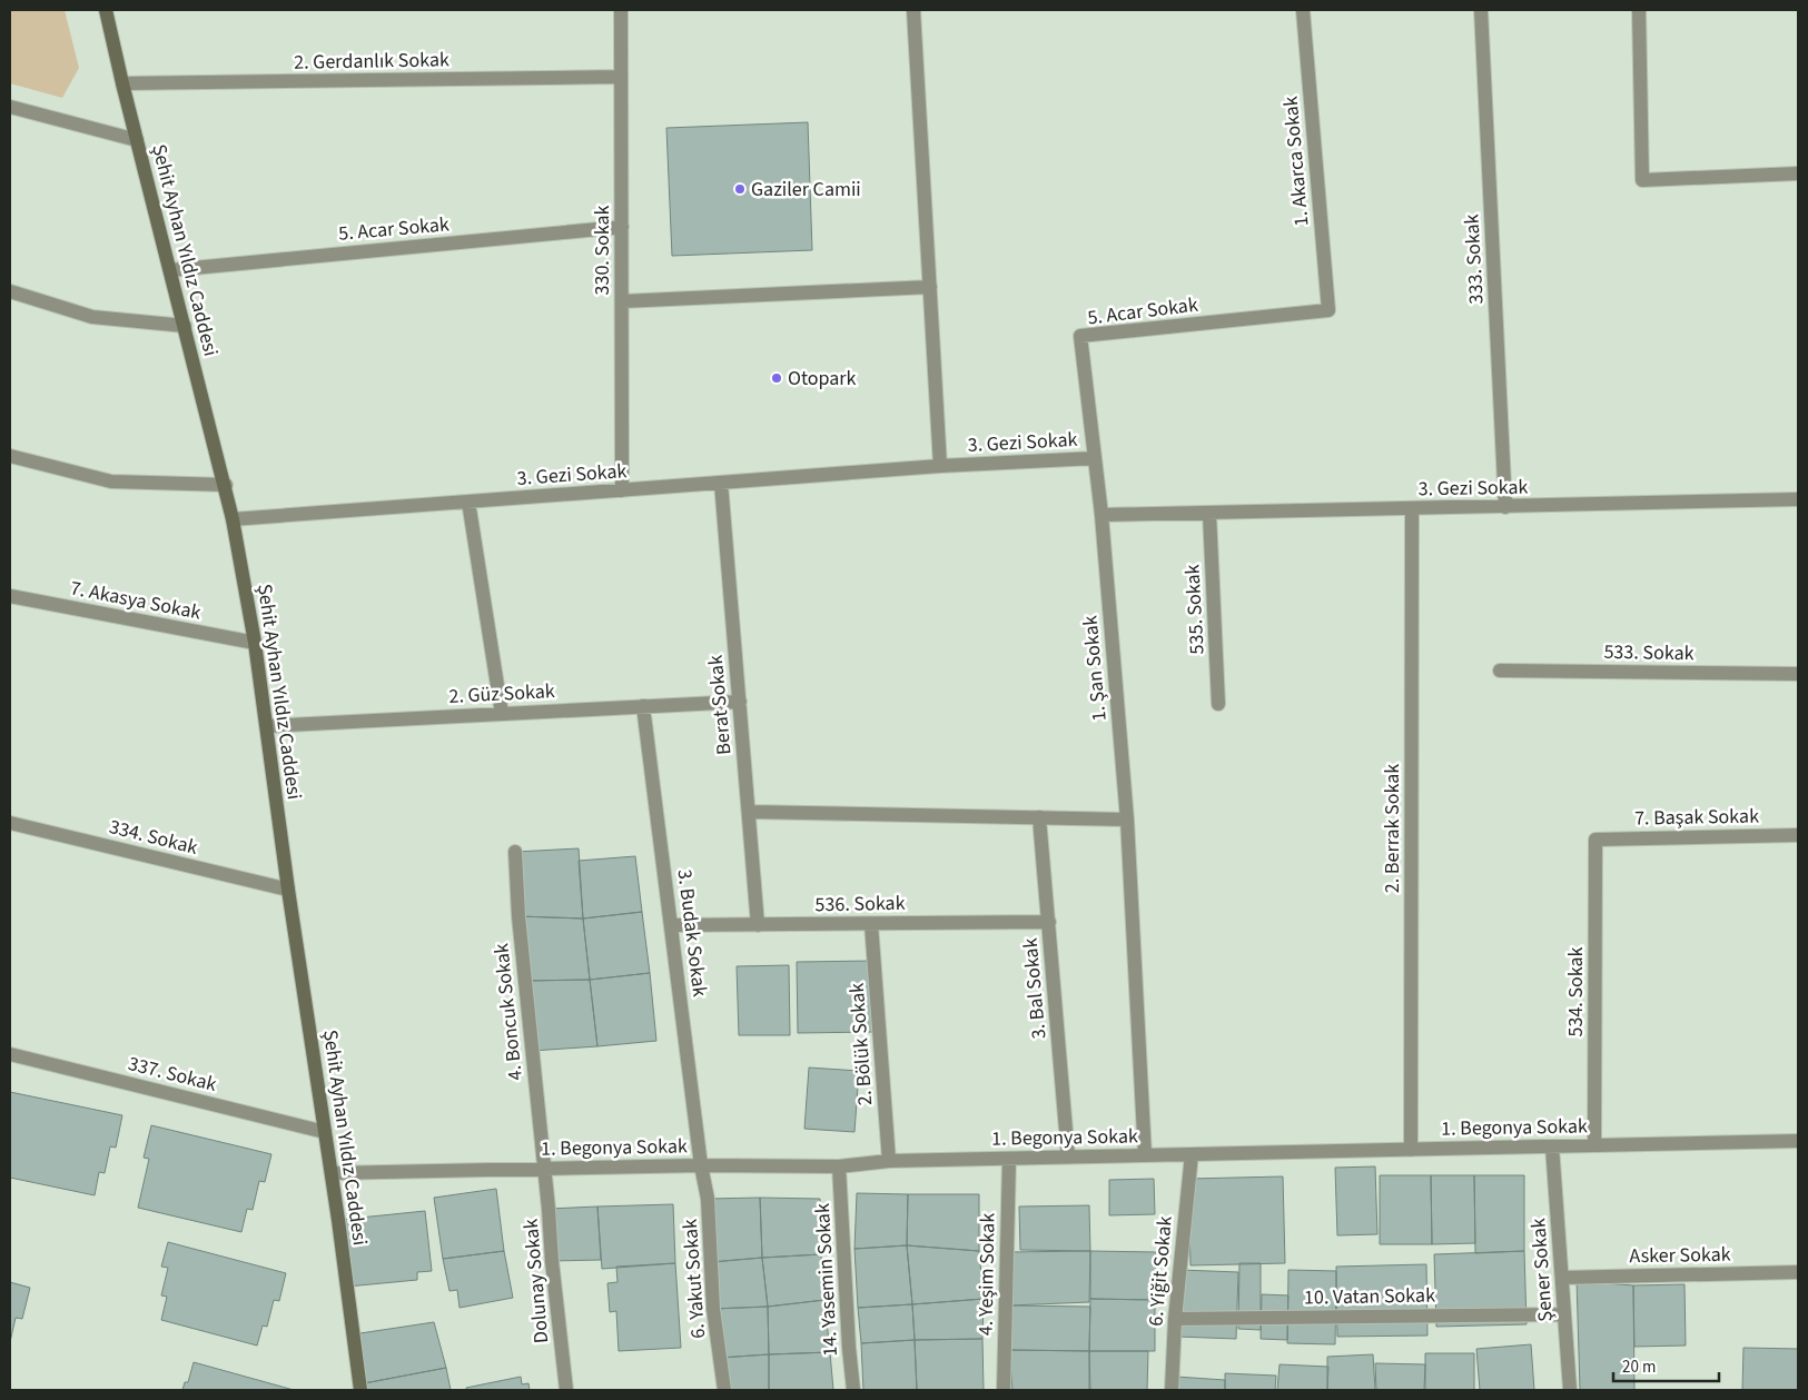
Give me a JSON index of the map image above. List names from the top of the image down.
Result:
{
  "streets": {
    "main road": ["Şehit Ayhan Yıldız Caddesi"],
    "street": [
      "2. Gerdanlık Sokak",
      "1. Akarca Sokak",
      "5. Acar Sokak",
      "330. Sokak",
      "333. Sokak",
      "3. Gezi Sokak",
      "7. Akasya Sokak",
      "535. Sokak",
      "533. Sokak",
      "1. Şan Sokak",
      "2. Güz Sokak",
      "Berat Sokak",
      "7. Başak Sokak",
      "2. Berrak Sokak",
      "334. Sokak",
      "536. Sokak",
      "3. Budak Sokak",
      "3. Bal Sokak",
      "534. Sokak",
      "4. Boncuk Sokak",
      "2. Bölük Sokak",
      "337. Sokak",
      "1. Begonya Sokak",
      "Asker Sokak",
      "Şener Sokak",
      "6. Yiğit Sokak",
      "4. Yeşim Sokak",
      "6. Yakut Sokak",
      "14. Yasemin Sokak",
      "Dolunay Sokak",
      "10. Vatan Sokak"
    ]
  },
  "crossings": [
    ["2. Gerdanlık Sokak", "Şehit Ayhan Yıldız Caddesi"],
    ["2. Gerdanlık Sokak", "330. Sokak"],
    ["1. Akarca Sokak", "5. Acar Sokak"],
    ["5. Acar Sokak", "Şehit Ayhan Yıldız Caddesi"],
    ["5. Acar Sokak", "330. Sokak"],
    ["5. Acar Sokak", "3. Gezi Sokak"],
    ["Şehit Ayhan Yıldız Caddesi", "3. Gezi Sokak"],
    ["Şehit Ayhan Yıldız Caddesi", "7. Akasya Sokak"],
    ["Şehit Ayhan Yıldız Caddesi", "2. Güz Sokak"],
    ["Şehit Ayhan Yıldız Caddesi", "334. Sokak"],
    ["Şehit Ayhan Yıldız Caddesi", "337. Sokak"],
    ["Şehit Ayhan Yıldız Caddesi", "1. Begonya Sokak"],
    ["330. Sokak", "3. Gezi Sokak"],
    ["333. Sokak", "3. Gezi Sokak"],
    ["3. Gezi Sokak", "535. Sokak"],
    ["3. Gezi Sokak", "1. Şan Sokak"],
    ["3. Gezi Sokak", "Berat Sokak"],
    ["3. Gezi Sokak", "2. Berrak Sokak"],
    ["1. Şan Sokak", "1. Begonya Sokak"],
    ["2. Güz Sokak", "Berat Sokak"],
    ["2. Güz Sokak", "3. Budak Sokak"],
    ["Berat Sokak", "536. Sokak"],
    ["7. Başak Sokak", "534. Sokak"],
    ["2. Berrak Sokak", "1. Begonya Sokak"],
    ["536. Sokak", "3. Budak Sokak"],
    ["536. Sokak", "3. Bal Sokak"],
    ["536. Sokak", "2. Bölük Sokak"],
    ["3. Budak Sokak", "1. Begonya Sokak"],
    ["3. Budak Sokak", "6. Yakut Sokak"],
    ["3. Bal Sokak", "1. Begonya Sokak"],
    ["534. Sokak", "1. Begonya Sokak"],
    ["4. Boncuk Sokak", "1. Begonya Sokak"],
    ["4. Boncuk Sokak", "Dolunay Sokak"],
    ["2. Bölük Sokak", "1. Begonya Sokak"],
    ["1. Begonya Sokak", "Şener Sokak"],
    ["1. Begonya Sokak", "6. Yiğit Sokak"],
    ["1. Begonya Sokak", "4. Yeşim Sokak"],
    ["1. Begonya Sokak", "6. Yakut Sokak"],
    ["1. Begonya Sokak", "14. Yasemin Sokak"],
    ["1. Begonya Sokak", "Dolunay Sokak"],
    ["Asker Sokak", "Şener Sokak"],
    ["Şener Sokak", "10. Vatan Sokak"],
    ["6. Yiğit Sokak", "10. Vatan Sokak"]
  ],
  "places": ["Gaziler Camii", "Otopark"],
  "scale_bar": "20 m"
}
